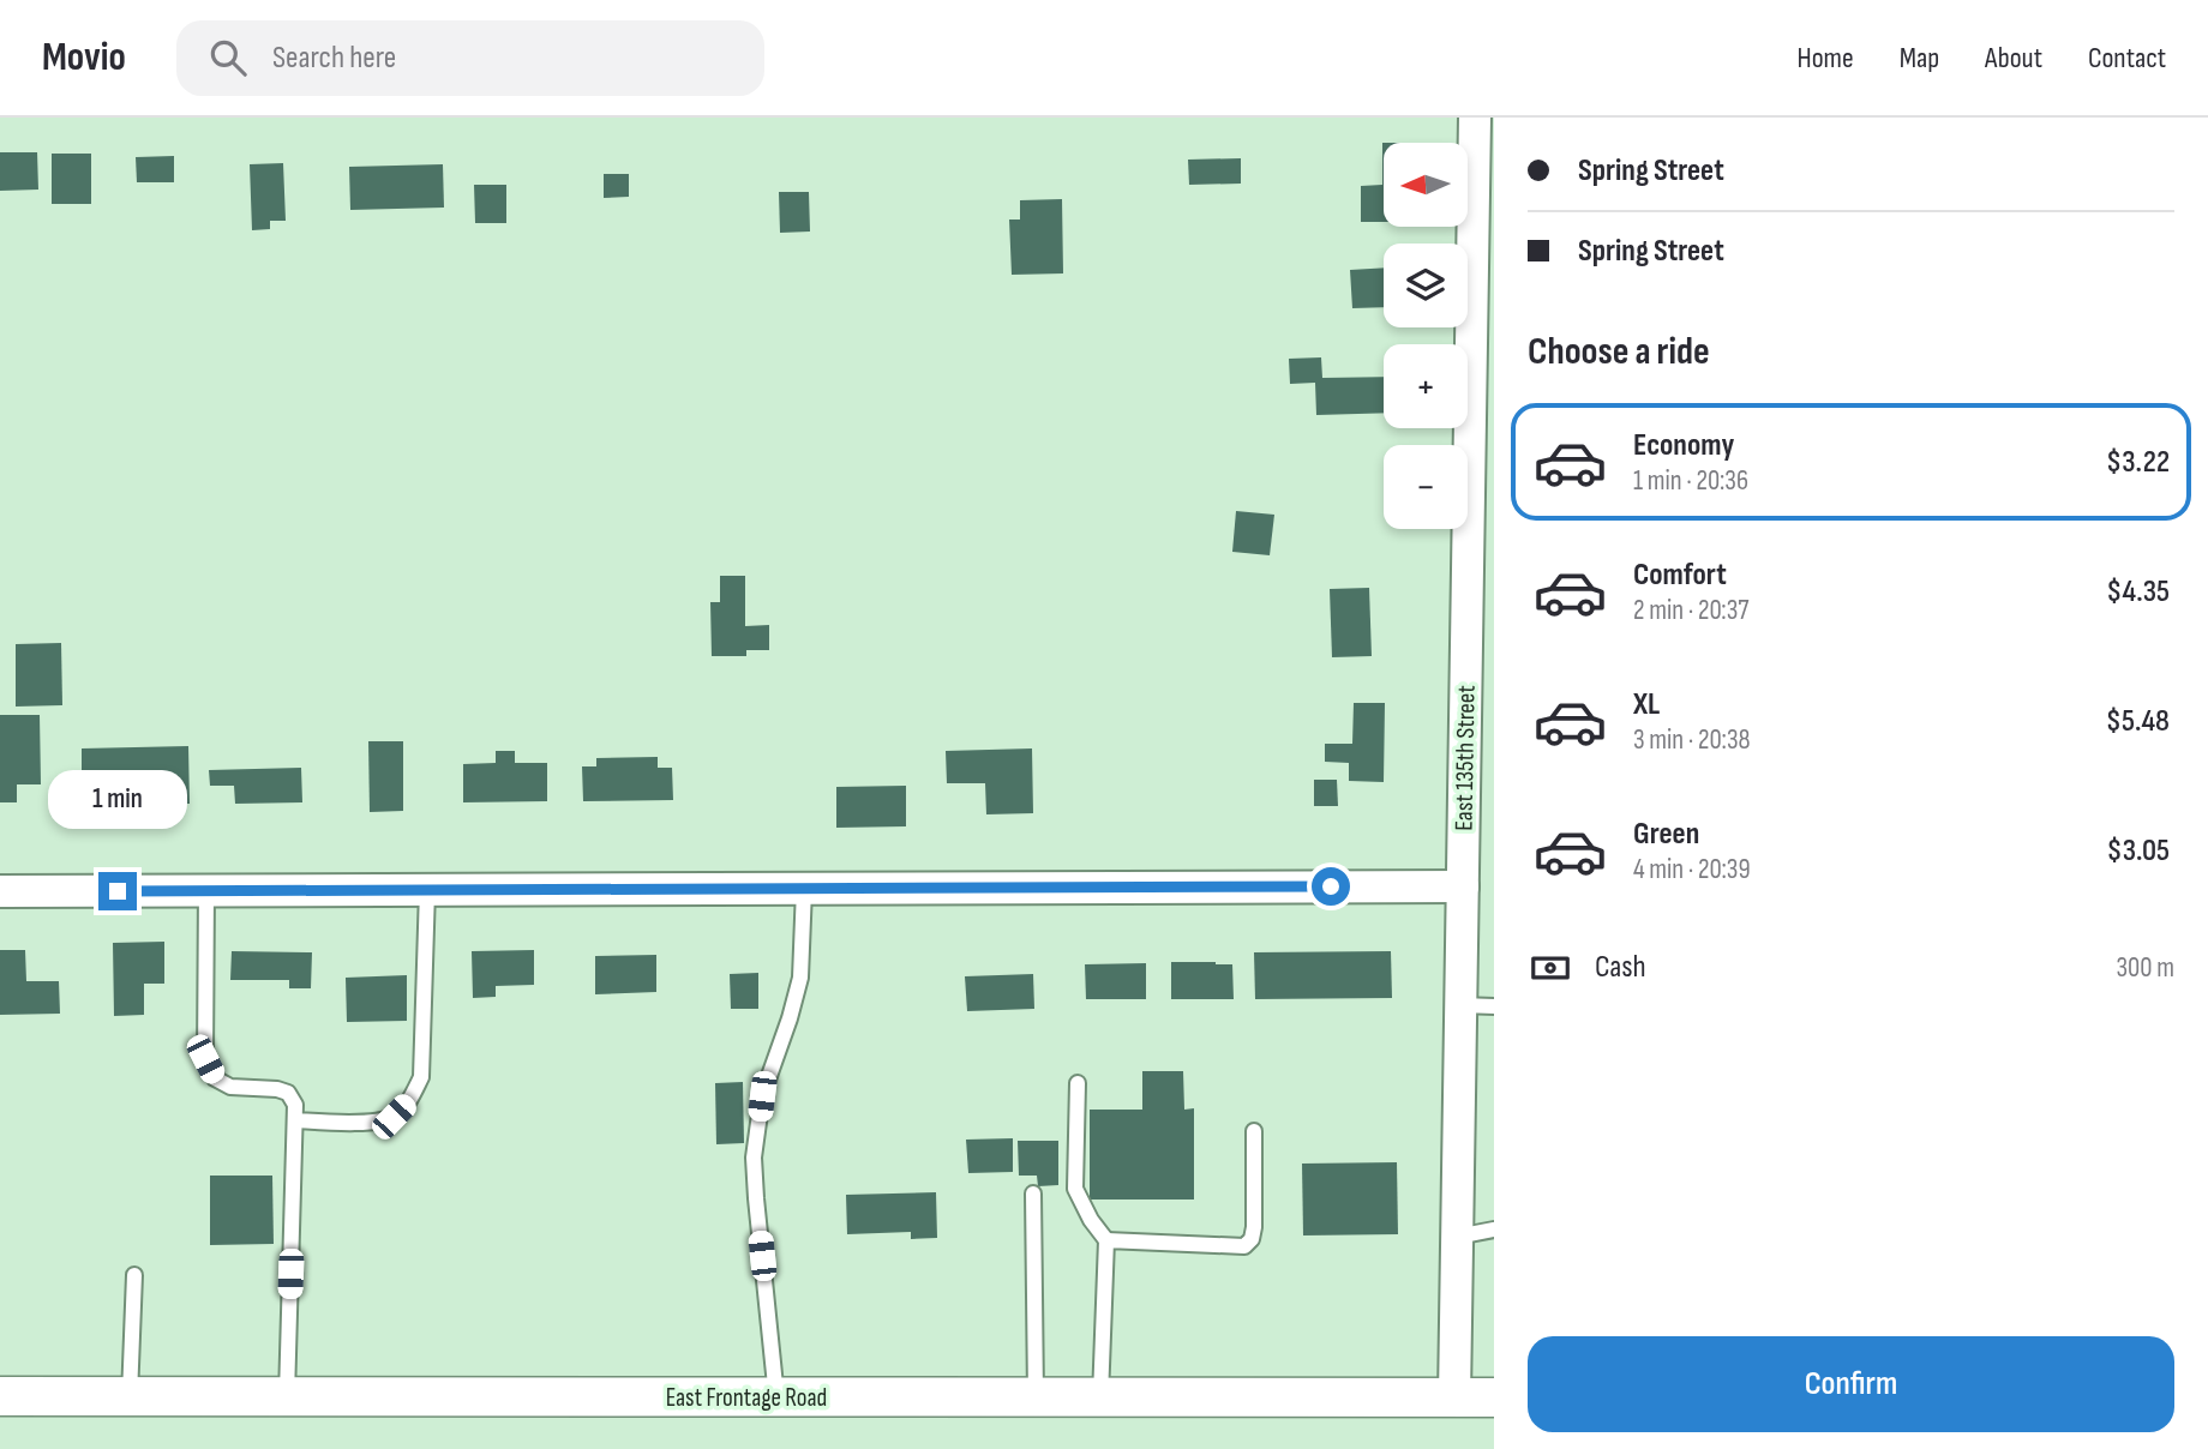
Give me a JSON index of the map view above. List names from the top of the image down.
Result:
{
  "streets": {
    "street": ["East 135th Street", "East Frontage Road"]
  },
  "crossings": [
    ["East 135th Street", "East Frontage Road"]
  ],
  "north": "left",
  "page": {
    "header": "Movio",
    "search": "Search here",
    "nav": [
      "Home",
      "Map",
      "About",
      "Contact"
    ],
    "banner": ["Spring Street", "Spring Street"],
    "map_buttons": ["+", "−"],
    "heading": "Choose a ride",
    "list": [
      {
        "name": "Economy",
        "note": "1 min · 20:36",
        "value": "$3.22"
      },
      {
        "name": "Comfort",
        "note": "2 min · 20:37",
        "value": "$4.35"
      },
      {
        "name": "XL",
        "note": "3 min · 20:38",
        "value": "$5.48"
      },
      {
        "name": "Green",
        "note": "4 min · 20:39",
        "value": "$3.05"
      }
    ],
    "bubble": "1 min",
    "pay": ["Cash", "300 m"],
    "buttons": "Confirm"
  }
}
